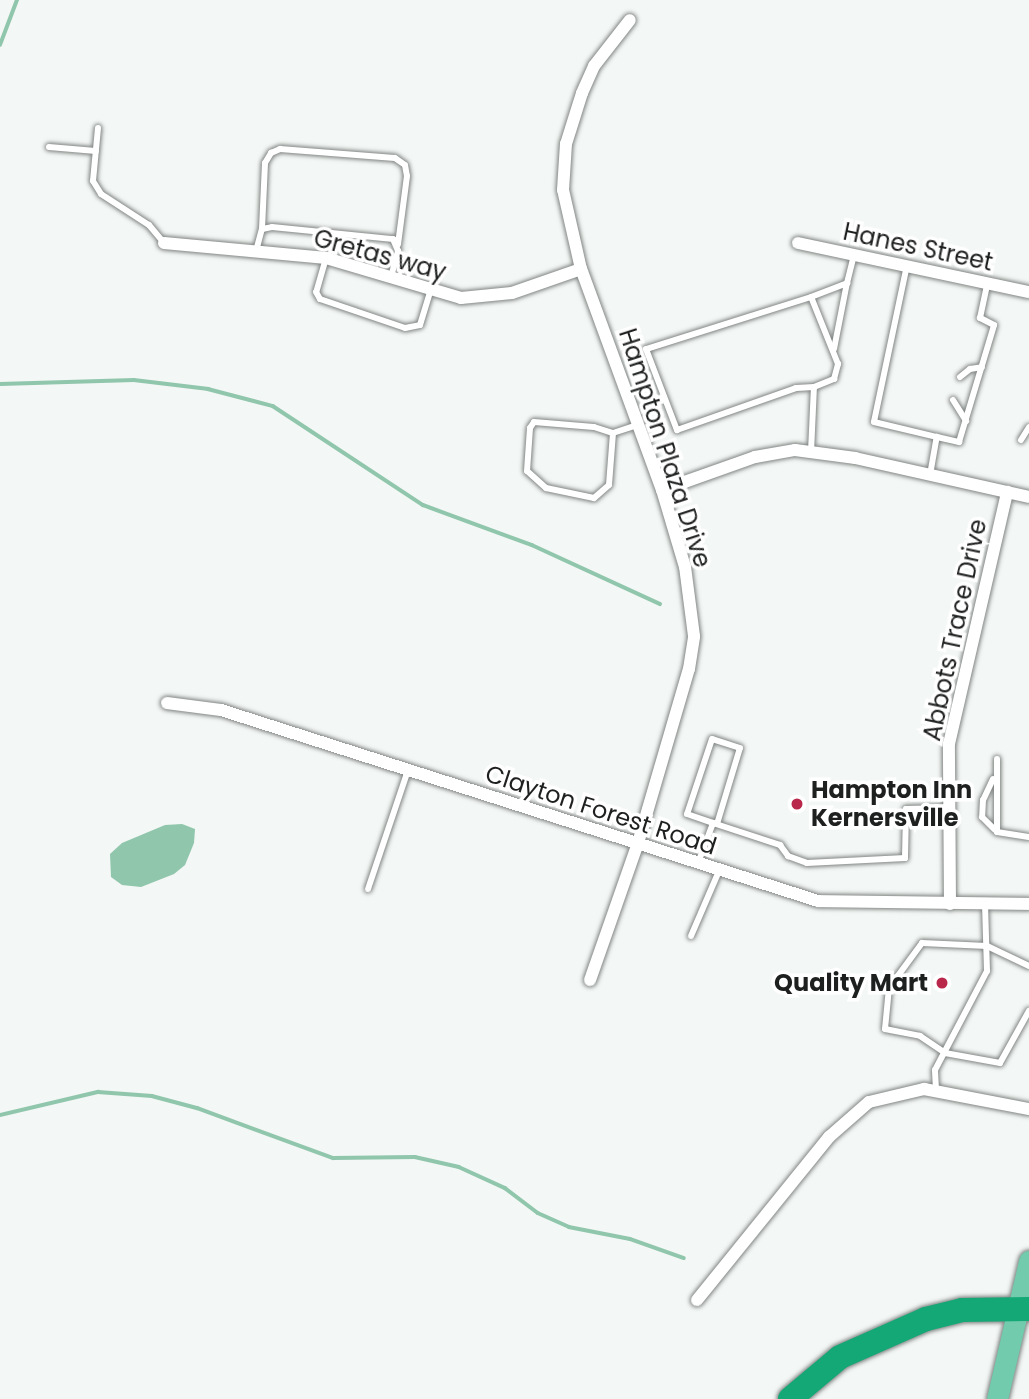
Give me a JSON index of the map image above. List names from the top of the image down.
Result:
{
  "streets": {
    "street": [
      "Hanes Street",
      "Gretas way",
      "Hampton Plaza Drive",
      "Abbots Trace Drive",
      "Clayton Forest Road"
    ]
  },
  "crossings": [
    ["Gretas way", "Hampton Plaza Drive"],
    ["Hampton Plaza Drive", "Clayton Forest Road"],
    ["Abbots Trace Drive", "Clayton Forest Road"]
  ],
  "places": ["Hampton Inn Kernersville", "Quality Mart"]
}
